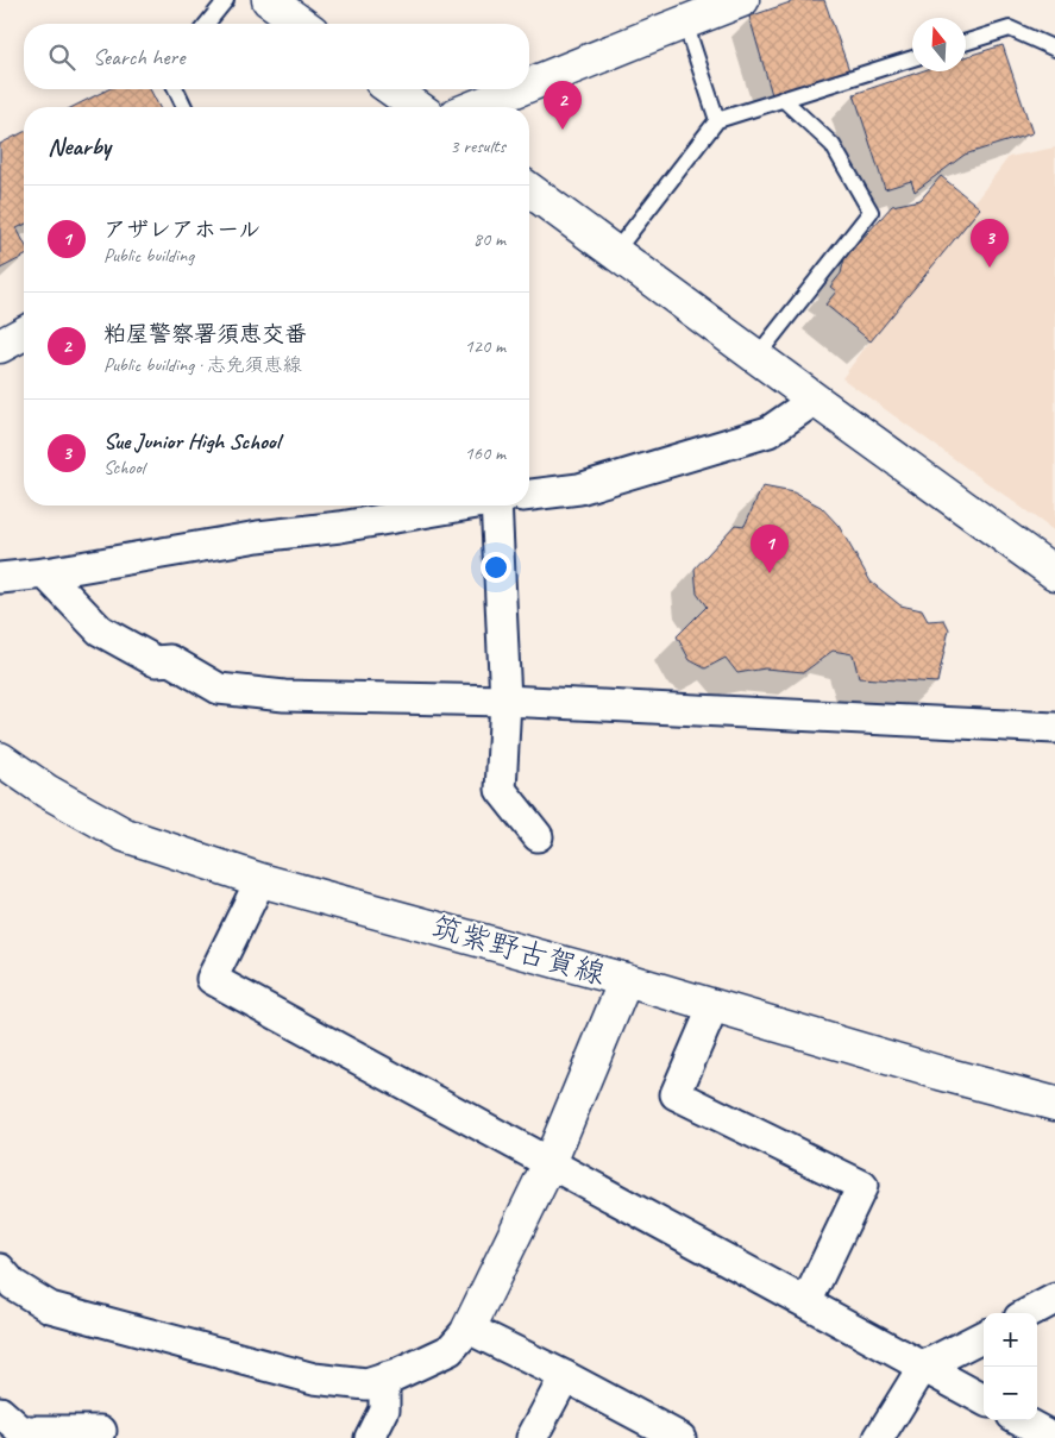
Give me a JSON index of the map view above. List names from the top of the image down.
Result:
{
  "streets": {
    "main road": ["筑紫野古賀線"]
  },
  "north": "top",
  "page": {
    "search": "Search here",
    "pins": ["2", "3", "1"],
    "heading": ["Nearby", "3 results"],
    "list": [
      {
        "mark": "1",
        "name": "アザレアホール",
        "note": "Public building",
        "value": "80 m"
      },
      {
        "mark": "2",
        "name": "粕屋警察署須恵交番",
        "note": "Public building · 志免須恵線",
        "value": "120 m"
      },
      {
        "mark": "3",
        "name": "Sue Junior High School",
        "note": "School",
        "value": "160 m"
      }
    ],
    "map_buttons": ["+", "−"]
  }
}
